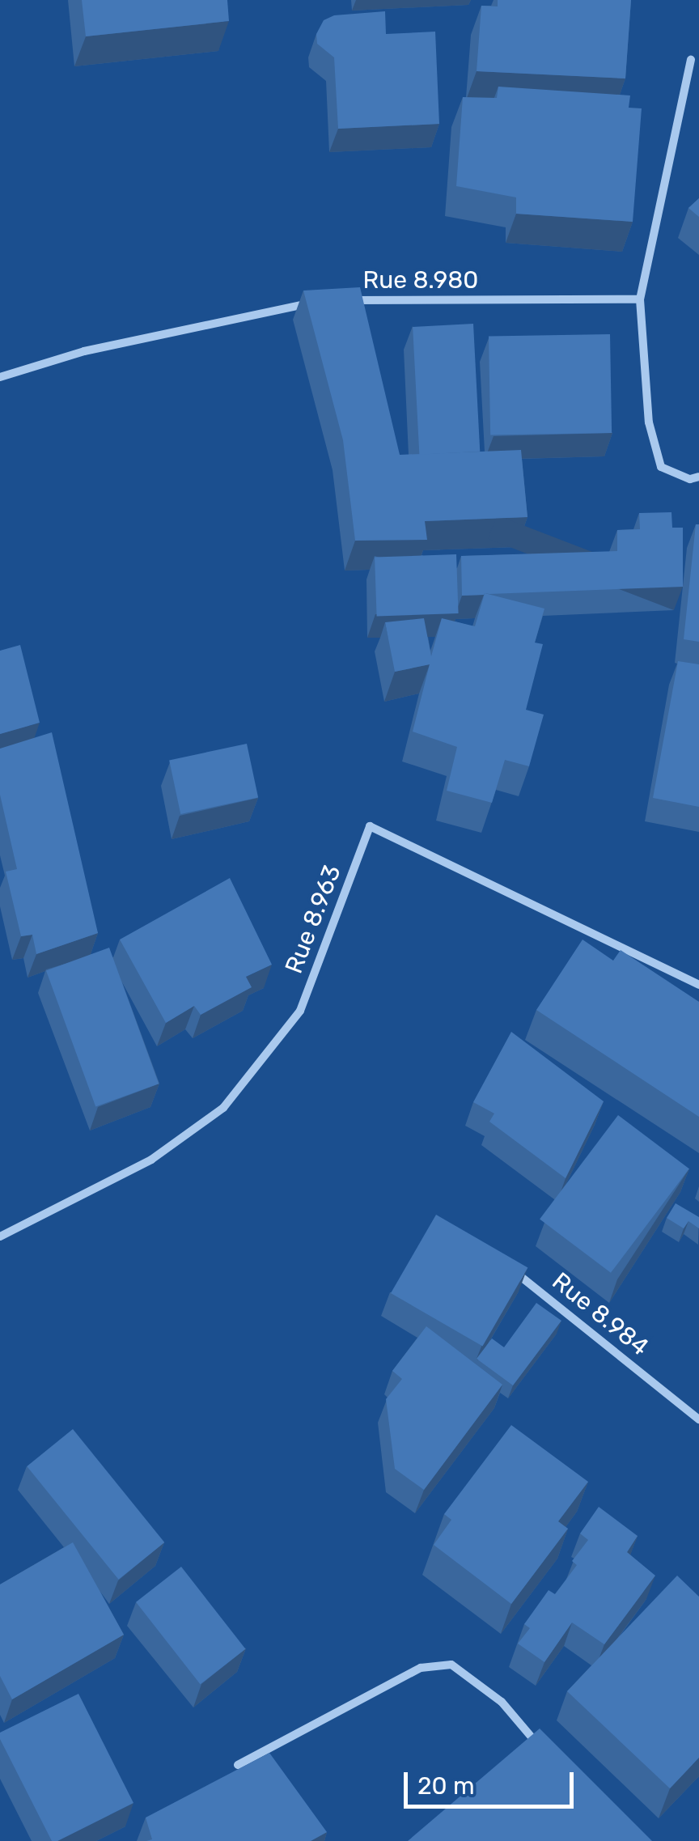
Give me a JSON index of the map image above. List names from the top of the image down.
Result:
{
  "streets": {
    "street": ["Rue 8.980", "Rue 8.963", "Rue 8.984"]
  },
  "scale_bar": "20 m"
}
